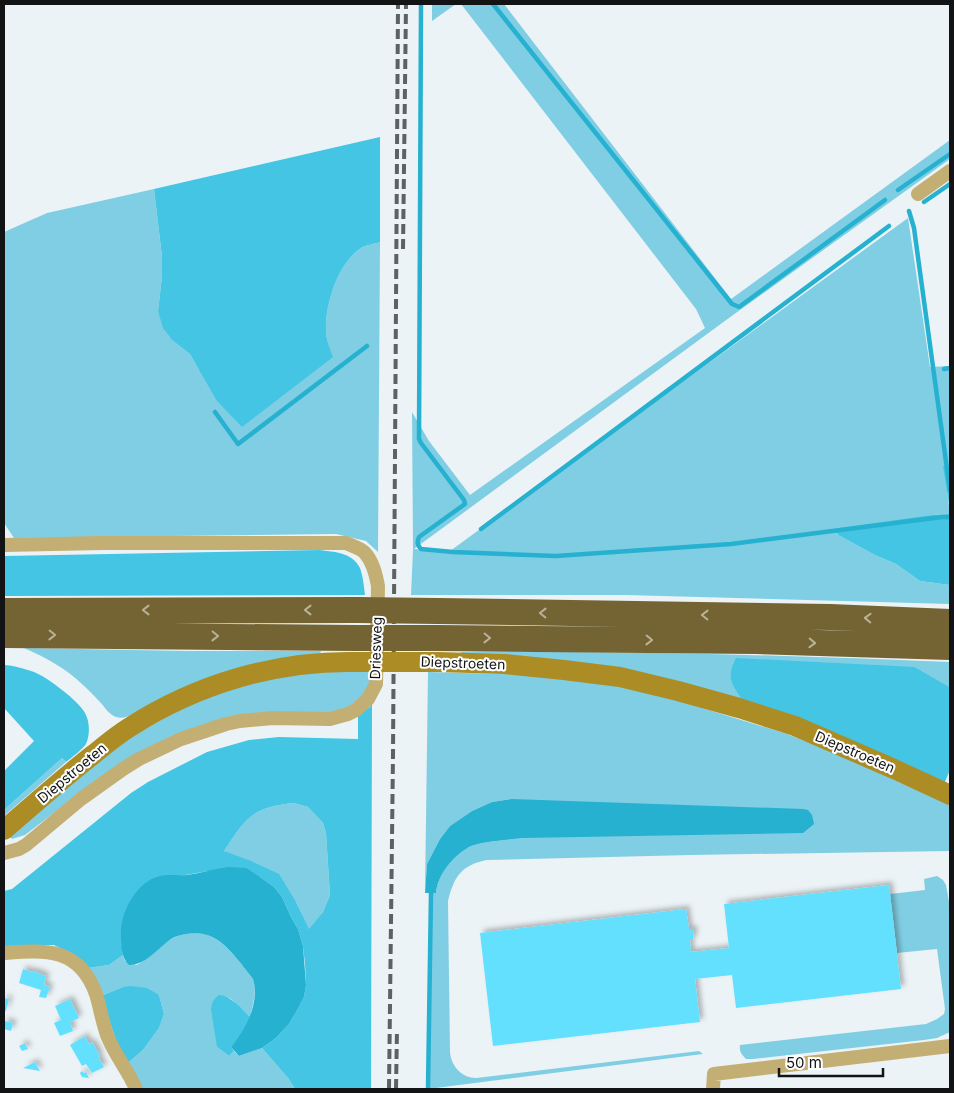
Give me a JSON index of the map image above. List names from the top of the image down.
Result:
{
  "streets": {
    "street": ["Driesweg", "Diepstroeten"]
  },
  "scale_bar": "50 m"
}
